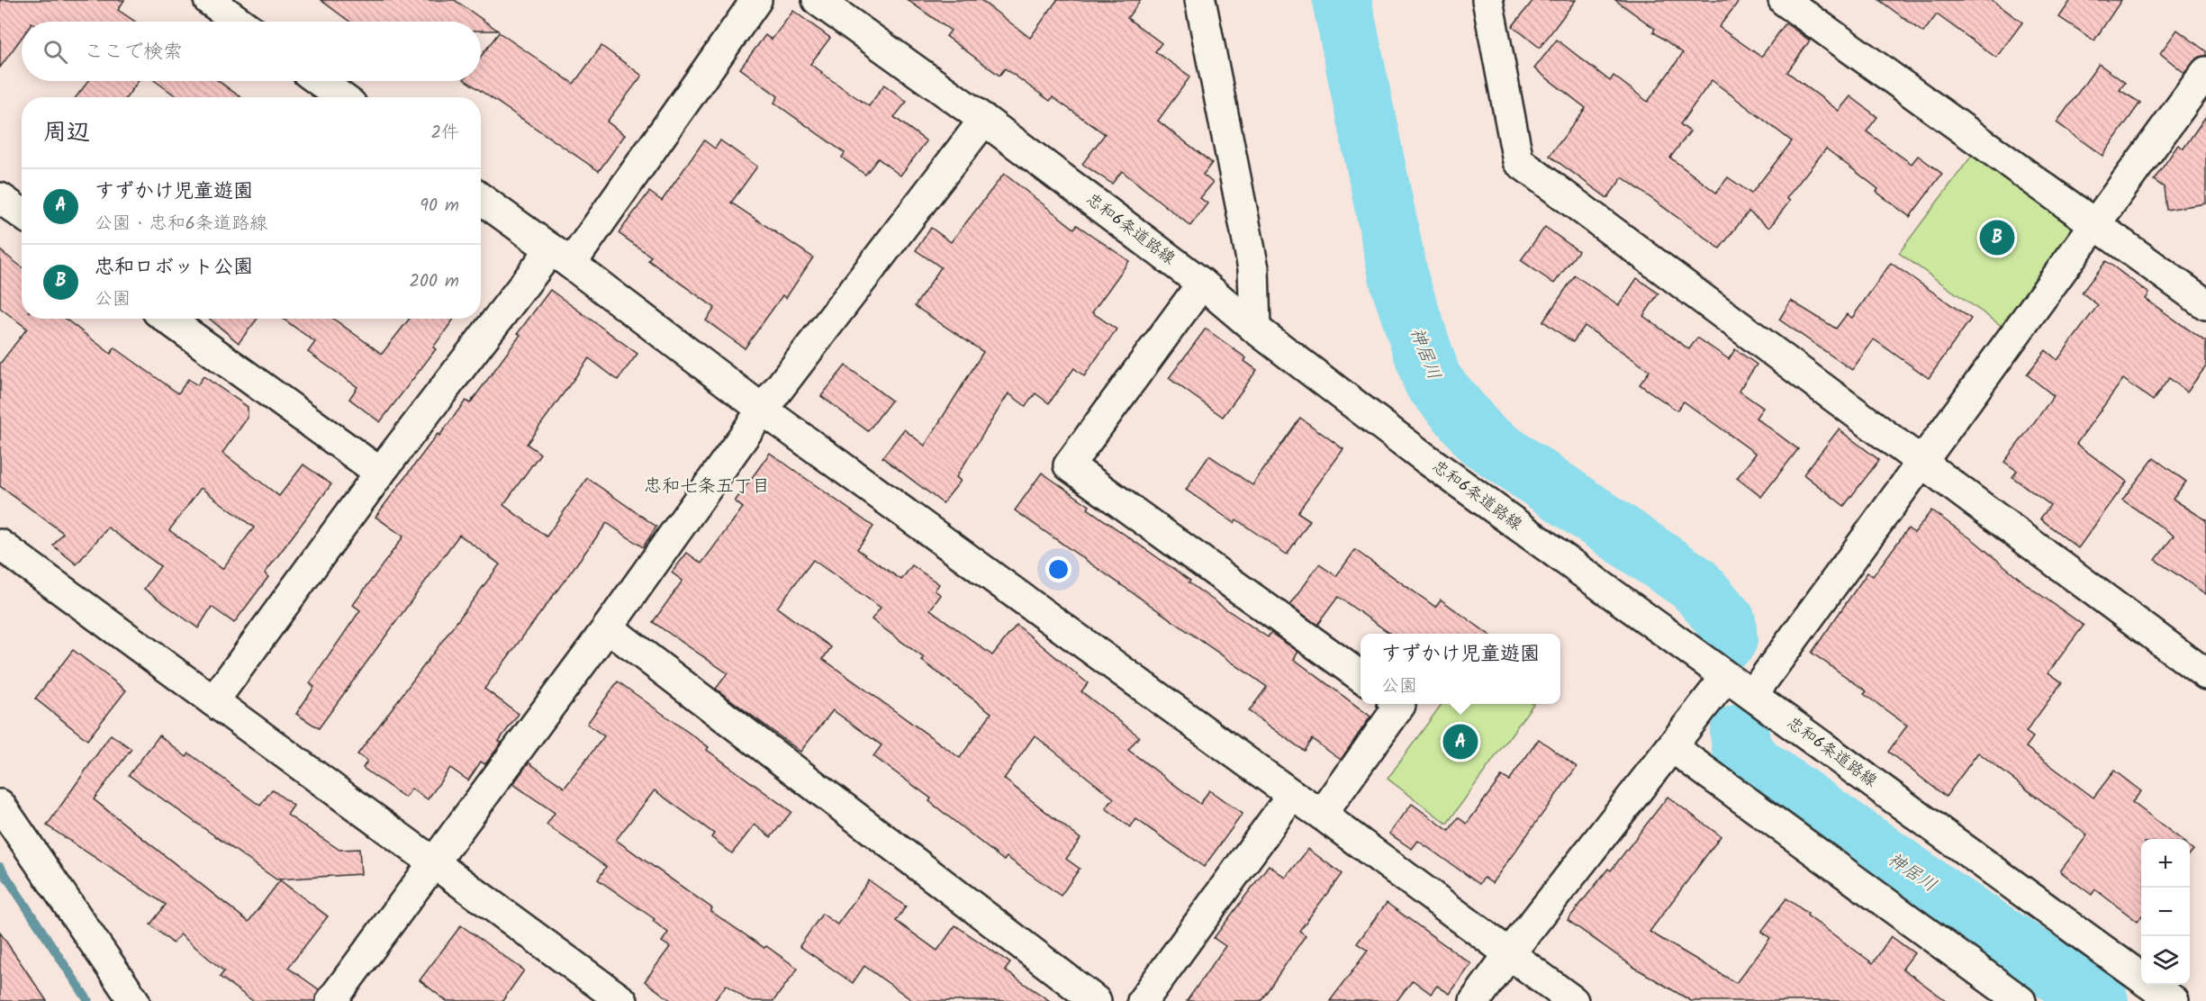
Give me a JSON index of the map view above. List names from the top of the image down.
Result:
{
  "streets": {
    "street": ["忠和6条道路線"]
  },
  "districts": ["忠和七条五丁目"],
  "water": ["神居川"],
  "page": {
    "search": "ここで検索",
    "heading": ["周辺", "2件"],
    "list": [
      {
        "mark": "A",
        "name": "すずかけ児童遊園",
        "note": "公園 · 忠和6条道路線",
        "value": "90 m"
      },
      {
        "mark": "B",
        "name": "忠和ロボット公園",
        "note": "公園",
        "value": "200 m"
      }
    ],
    "pins": ["B", "A"],
    "popup": ["すずかけ児童遊園", "公園"],
    "map_buttons": ["+", "−"]
  }
}
